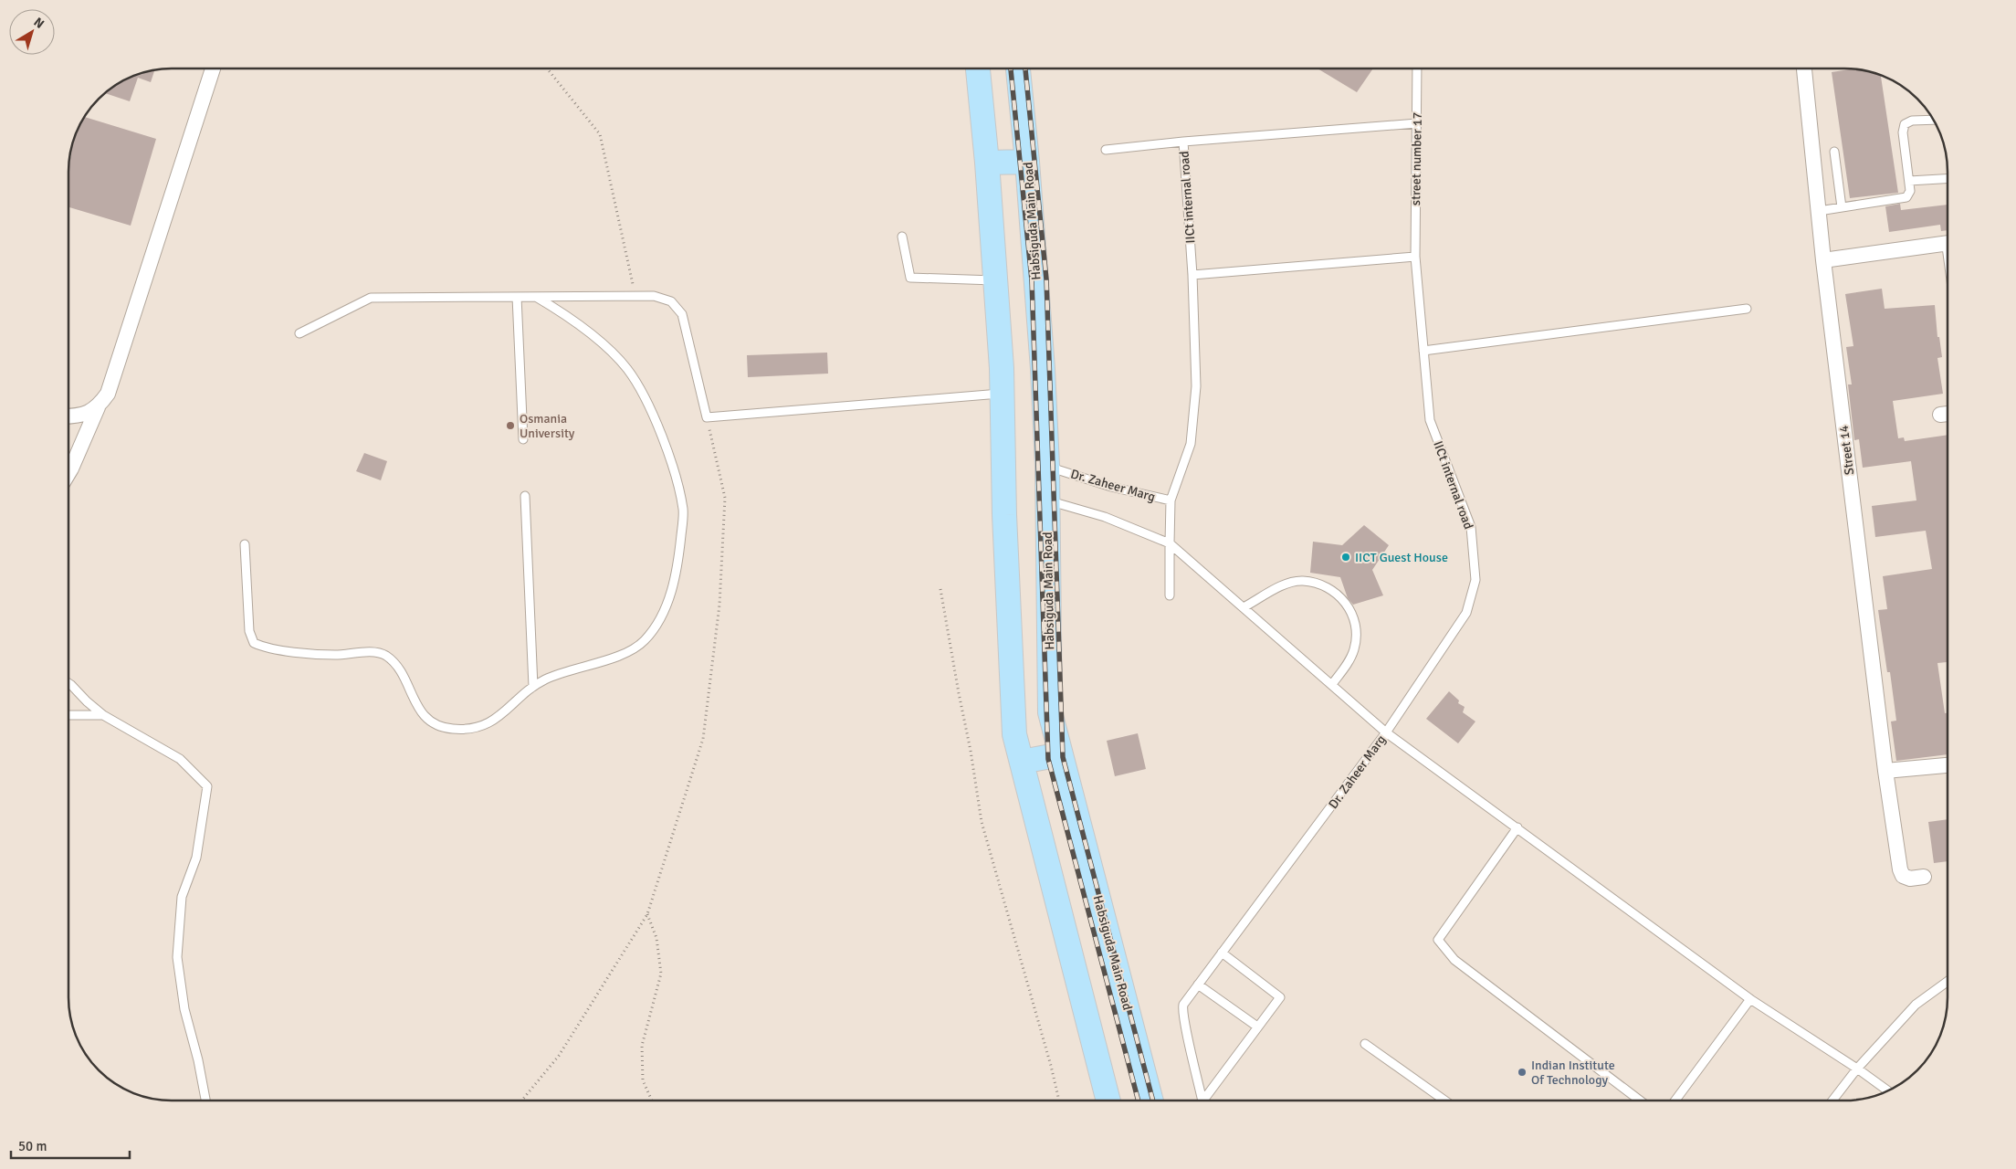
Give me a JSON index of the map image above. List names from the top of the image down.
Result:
{
  "streets": {
    "main road": ["Habsiguda Main Road"],
    "street": ["Street 14"],
    "lane": ["street number 17", "IICt internal road", "Dr. Zaheer Marg"]
  },
  "crossings": [
    ["street number 17", "IICt internal road"],
    ["IICt internal road", "Dr. Zaheer Marg"],
    ["Habsiguda Main Road", "Dr. Zaheer Marg"]
  ],
  "places": ["Osmania University", "IICT Guest House", "Indian Institute Of Technology"],
  "scale_bar": "50 m",
  "north": "top right"
}
